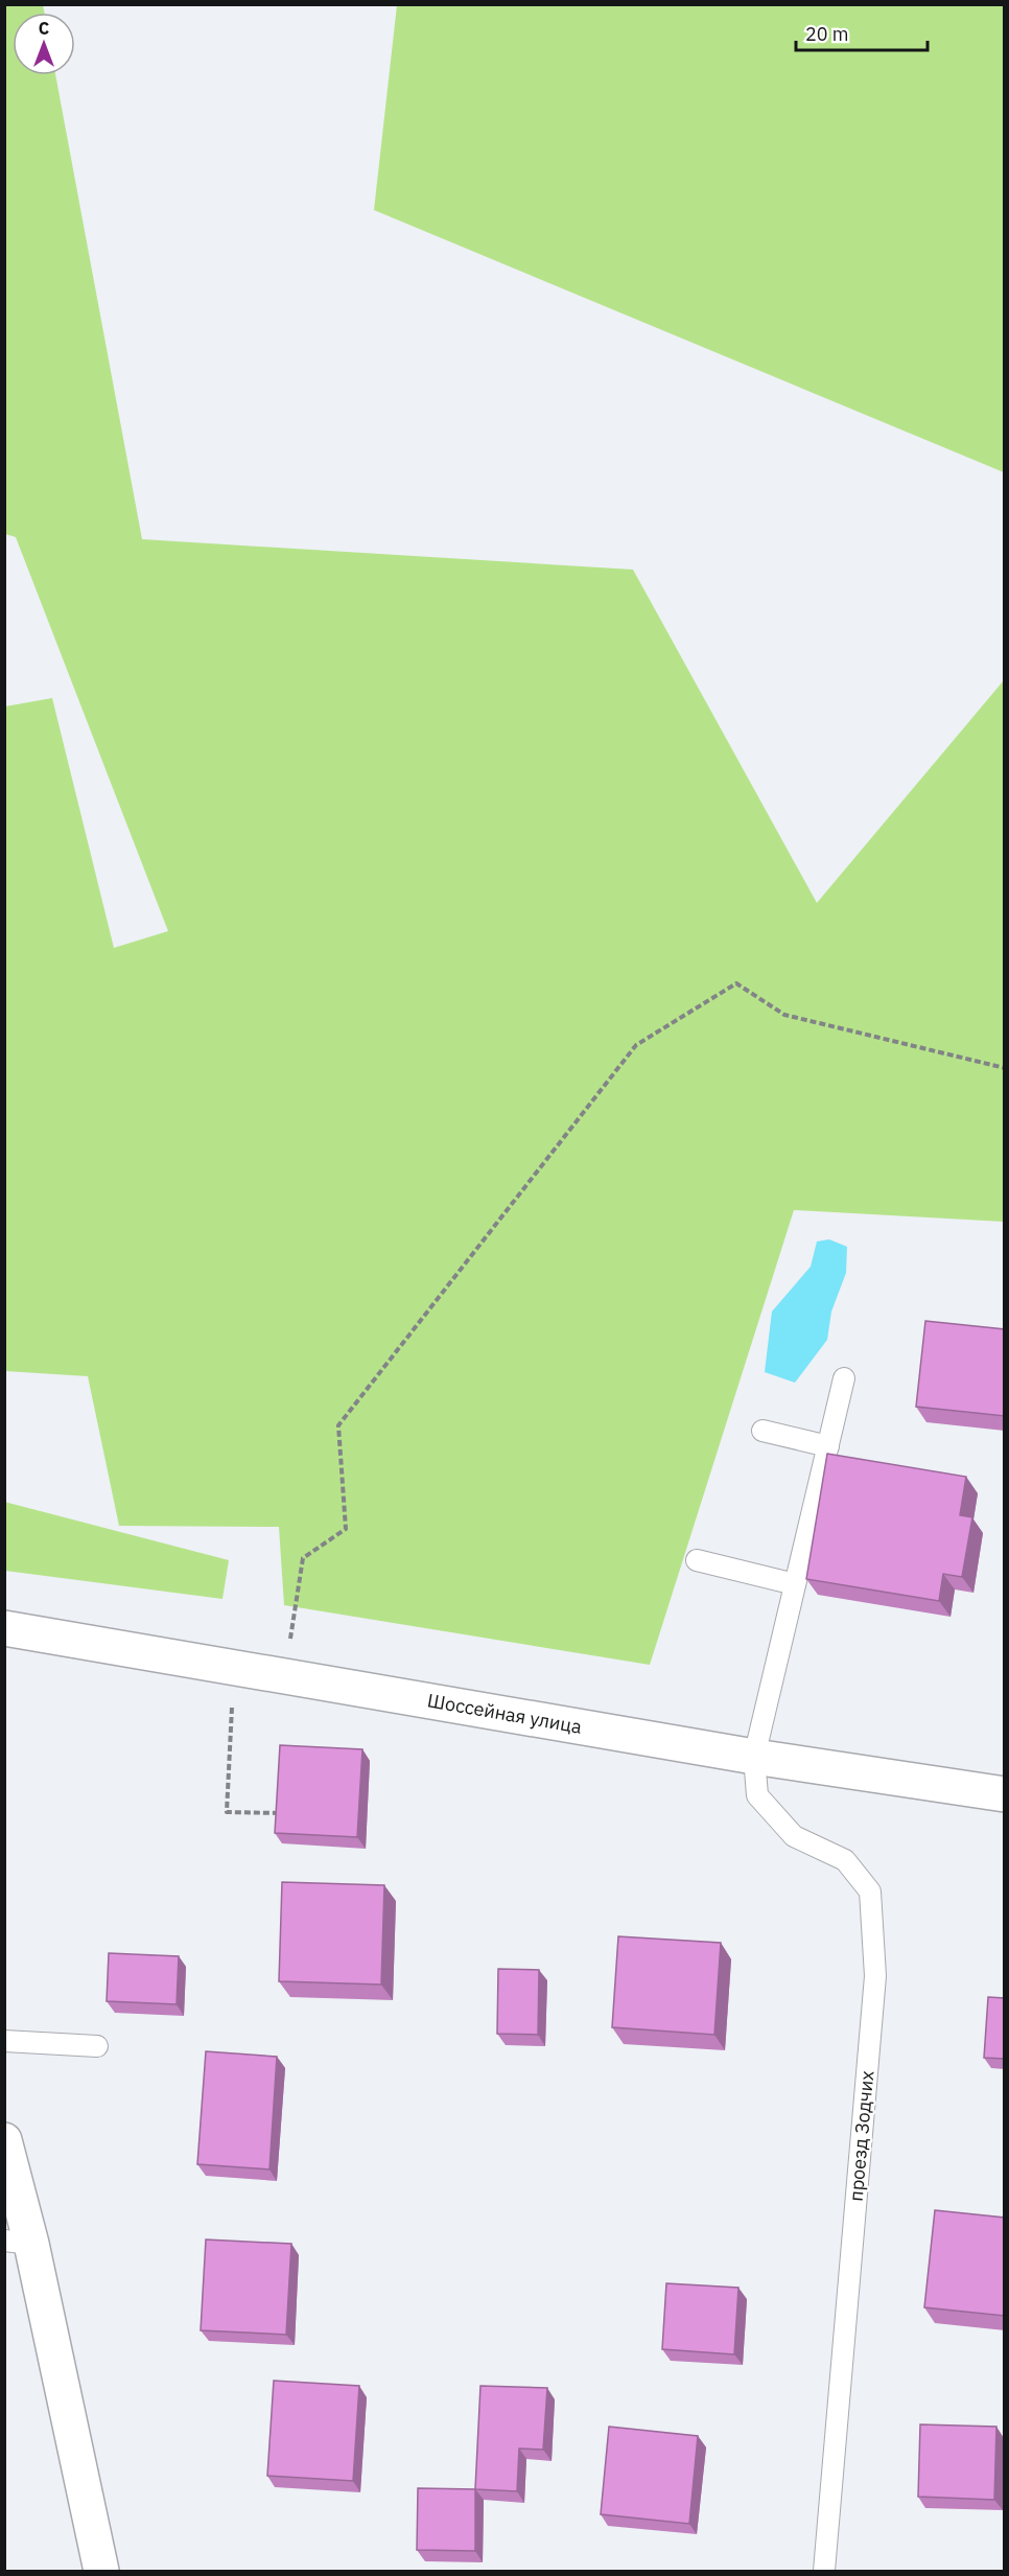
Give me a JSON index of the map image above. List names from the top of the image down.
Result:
{
  "streets": {
    "street": ["Шоссейная улица"],
    "lane": ["проезд Зодчих"]
  },
  "crossings": [
    ["Шоссейная улица", "проезд Зодчих"]
  ],
  "scale_bar": "20 m",
  "north": "top"
}
